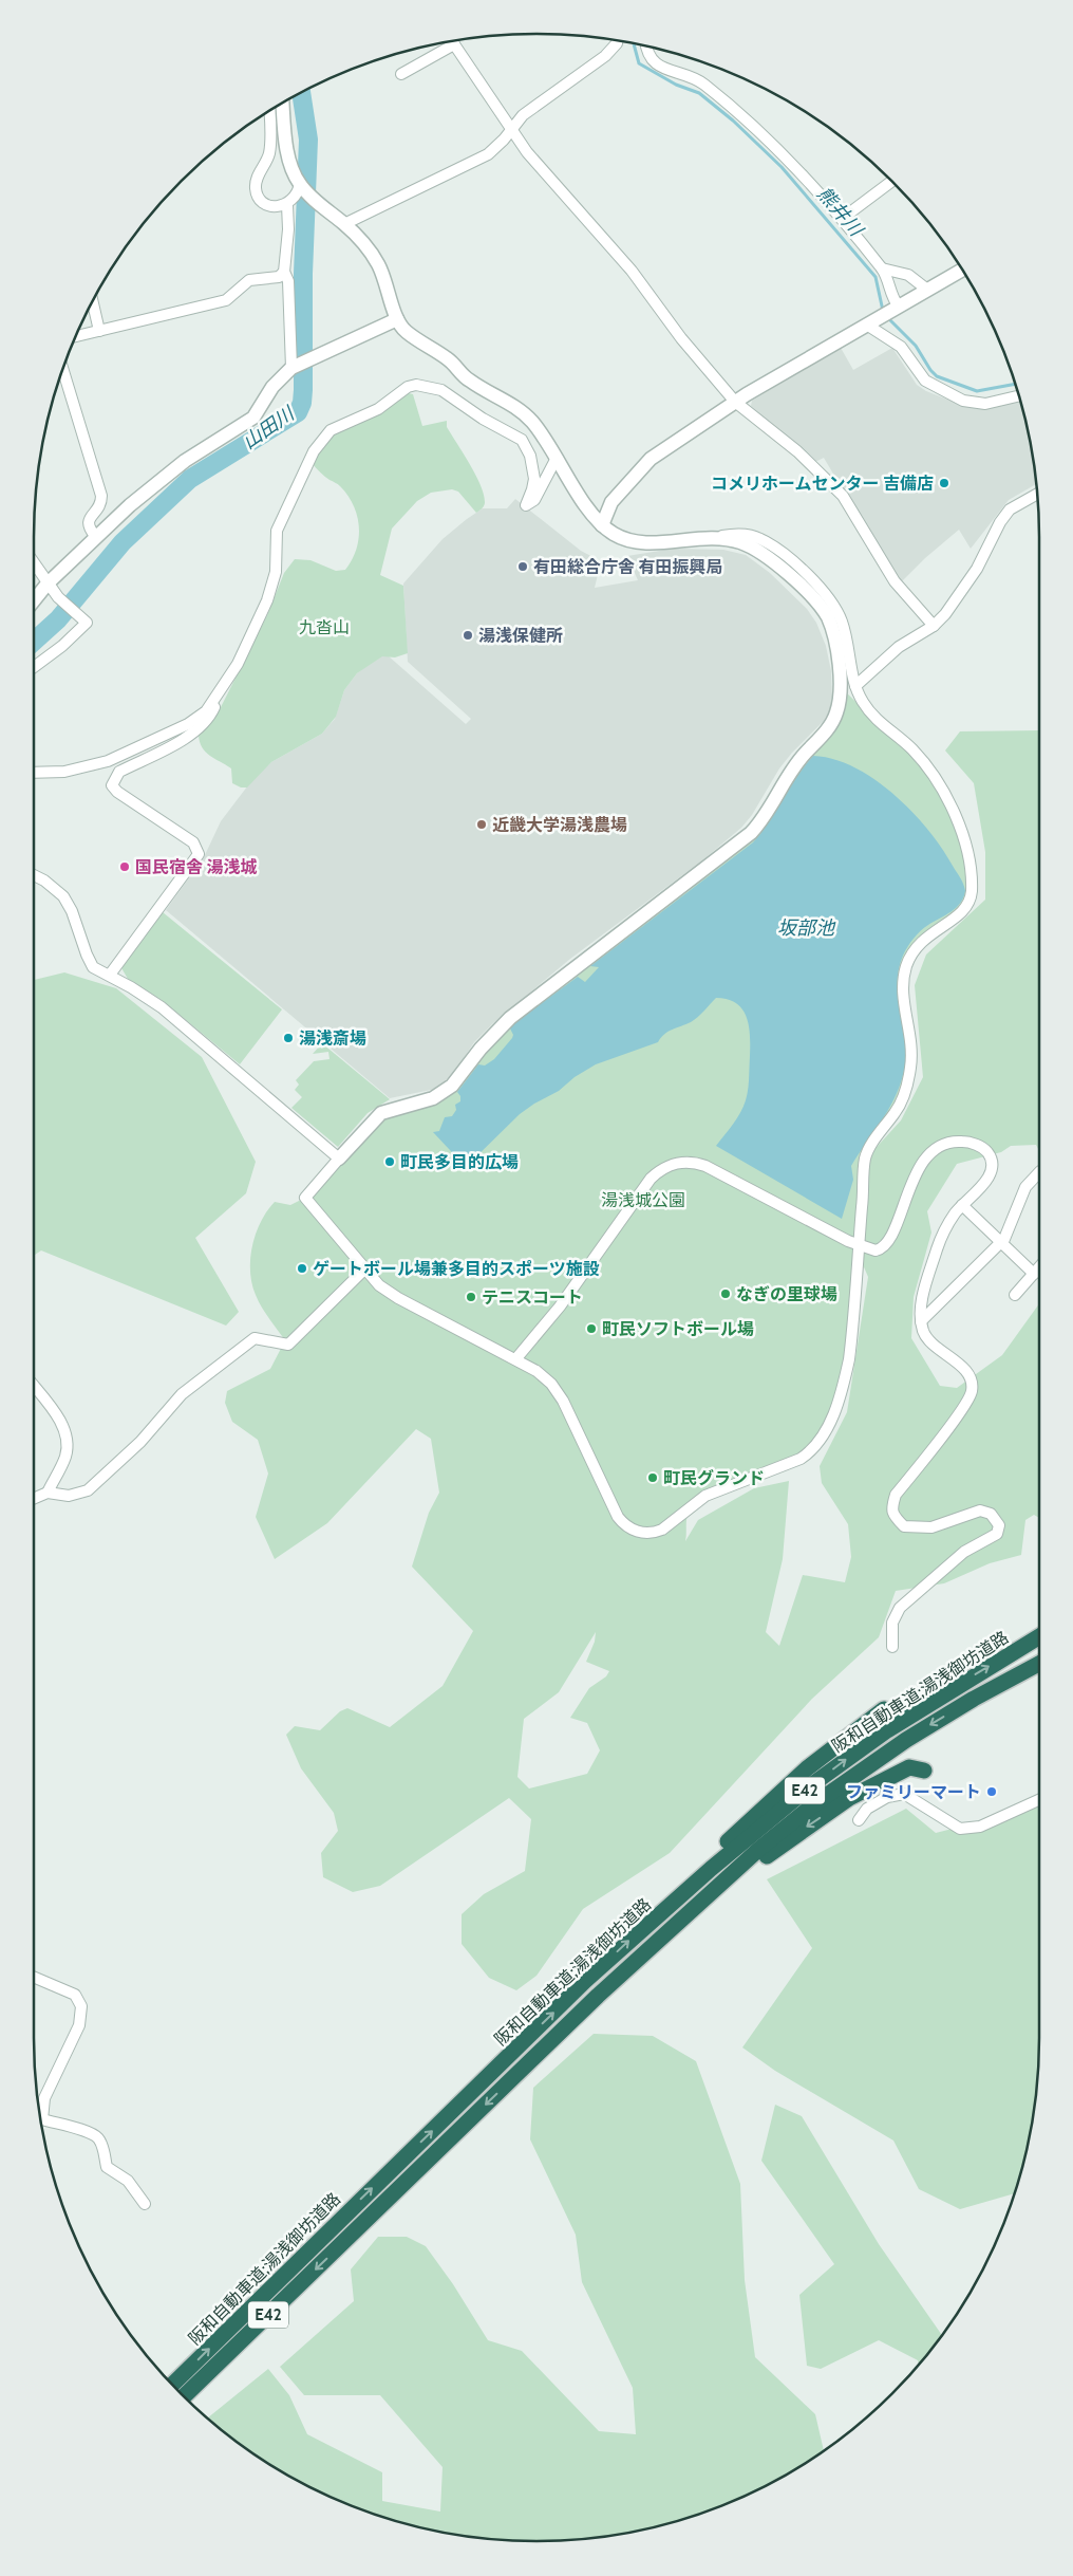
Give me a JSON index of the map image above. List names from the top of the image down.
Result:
{
  "streets": {
    "highway": ["阪和自動車道;湯浅御坊道路", "E42"]
  },
  "water": ["熊井川", "山田川", "坂部池"],
  "parks": ["九沓山", "湯浅城公園"],
  "places": [
    "コメリホームセンター 吉備店",
    "有田総合庁舎 有田振興局",
    "湯浅保健所",
    "近畿大学湯浅農場",
    "国民宿舎 湯浅城",
    "湯浅斎場",
    "町民多目的広場",
    "ゲートボール場兼多目的スポーツ施設",
    "なぎの里球場",
    "テニスコート",
    "町民ソフトボール場",
    "町民グランド",
    "ファミリーマート"
  ]
}
